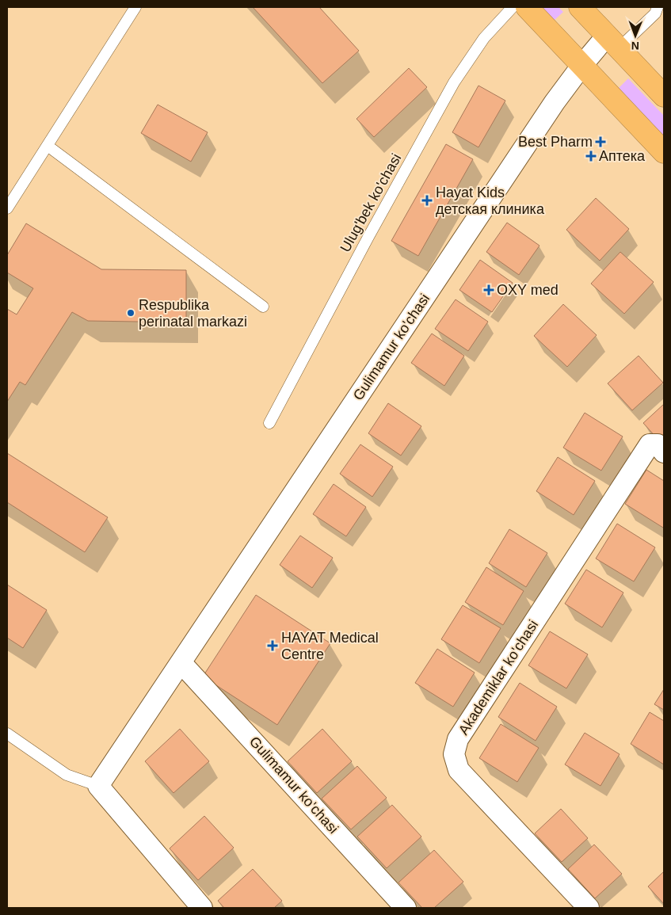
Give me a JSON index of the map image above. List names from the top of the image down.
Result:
{
  "streets": {
    "street": ["Gulimamur ko'chasi", "Akademiklar ko'chasi"],
    "lane": ["Ulug'bek ko'chasi"]
  },
  "places": {
    "health": [
      "Best Pharm",
      "Аптека",
      "Hayat Kids детская клиника",
      "OXY med",
      "HAYAT Medical Centre"
    ],
    "other": ["Respublika perinatal markazi"]
  },
  "north": "bottom"
}
